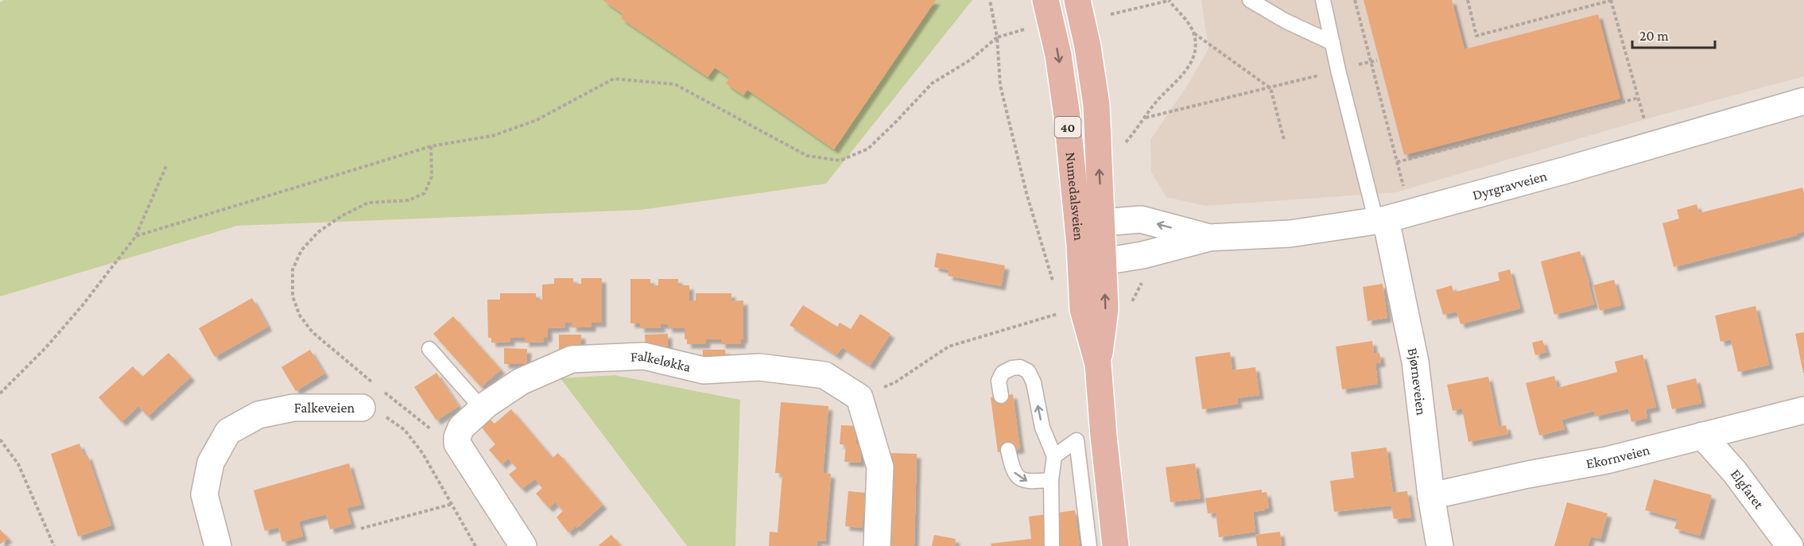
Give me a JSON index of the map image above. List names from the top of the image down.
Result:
{
  "streets": {
    "main road": ["40", "Numedalsveien"],
    "street": [
      "Dyrgravveien",
      "Falkeløkka",
      "Bjørneveien",
      "Falkeveien",
      "Ekornveien",
      "Elgfaret"
    ]
  },
  "crossings": [
    ["Dyrgravveien", "Numedalsveien"],
    ["Dyrgravveien", "Bjørneveien"],
    ["Bjørneveien", "Ekornveien"],
    ["Ekornveien", "Elgfaret"]
  ],
  "scale_bar": "20 m"
}
